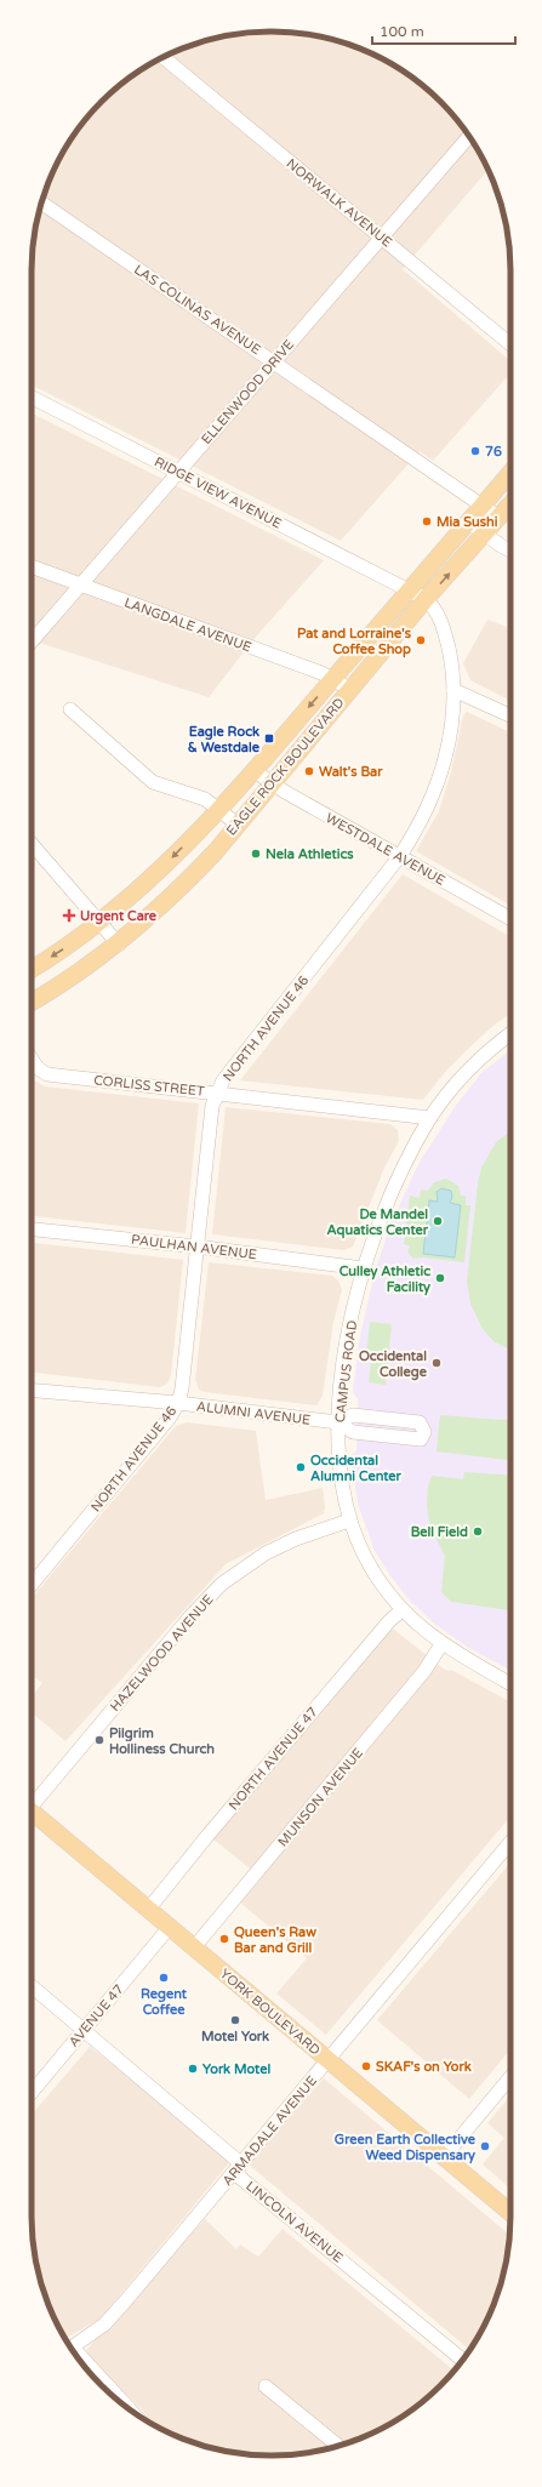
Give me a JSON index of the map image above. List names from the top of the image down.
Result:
{
  "streets": {
    "main road": ["EAGLE ROCK BOULEVARD", "YORK BOULEVARD"],
    "street": [
      "NORWALK AVENUE",
      "LAS COLINAS AVENUE",
      "ELLENWOOD DRIVE",
      "RIDGE VIEW AVENUE",
      "LANGDALE AVENUE",
      "WESTDALE AVENUE",
      "NORTH AVENUE 46",
      "CORLISS STREET",
      "PAULHAN AVENUE",
      "CAMPUS ROAD",
      "ALUMNI AVENUE",
      "HAZELWOOD AVENUE",
      "NORTH AVENUE 47",
      "MUNSON AVENUE",
      "AVENUE 47",
      "ARMADALE AVENUE",
      "LINCOLN AVENUE"
    ]
  },
  "crossings": [
    ["NORWALK AVENUE", "ELLENWOOD DRIVE"],
    ["LAS COLINAS AVENUE", "ELLENWOOD DRIVE"],
    ["LAS COLINAS AVENUE", "EAGLE ROCK BOULEVARD"],
    ["ELLENWOOD DRIVE", "RIDGE VIEW AVENUE"],
    ["ELLENWOOD DRIVE", "LANGDALE AVENUE"],
    ["RIDGE VIEW AVENUE", "EAGLE ROCK BOULEVARD"],
    ["RIDGE VIEW AVENUE", "NORTH AVENUE 46"],
    ["LANGDALE AVENUE", "EAGLE ROCK BOULEVARD"],
    ["EAGLE ROCK BOULEVARD", "WESTDALE AVENUE"],
    ["EAGLE ROCK BOULEVARD", "NORTH AVENUE 46"],
    ["WESTDALE AVENUE", "NORTH AVENUE 46"],
    ["NORTH AVENUE 46", "CORLISS STREET"],
    ["NORTH AVENUE 46", "PAULHAN AVENUE"],
    ["NORTH AVENUE 46", "ALUMNI AVENUE"],
    ["CORLISS STREET", "CAMPUS ROAD"],
    ["PAULHAN AVENUE", "CAMPUS ROAD"],
    ["CAMPUS ROAD", "ALUMNI AVENUE"],
    ["CAMPUS ROAD", "HAZELWOOD AVENUE"],
    ["CAMPUS ROAD", "NORTH AVENUE 47"],
    ["CAMPUS ROAD", "MUNSON AVENUE"],
    ["NORTH AVENUE 47", "YORK BOULEVARD"],
    ["MUNSON AVENUE", "YORK BOULEVARD"],
    ["YORK BOULEVARD", "AVENUE 47"],
    ["YORK BOULEVARD", "ARMADALE AVENUE"],
    ["AVENUE 47", "LINCOLN AVENUE"],
    ["ARMADALE AVENUE", "LINCOLN AVENUE"]
  ],
  "places": {
    "other": [
      "76",
      "Mia Sushi",
      "Pat and Lorraine's Coffee Shop",
      "Walt's Bar",
      "Nela Athletics",
      "De Mandel Aquatics Center",
      "Culley Athletic Facility",
      "Occidental College",
      "Occidental Alumni Center",
      "Bell Field",
      "Pilgrim Holliness Church",
      "Queen's Raw Bar and Grill",
      "Regent Coffee",
      "Motel York",
      "SKAF's on York",
      "York Motel",
      "Green Earth Collective Weed Dispensary"
    ],
    "transit": ["Eagle Rock & Westdale"],
    "health": ["Urgent Care"]
  },
  "scale_bar": "100 m"
}
